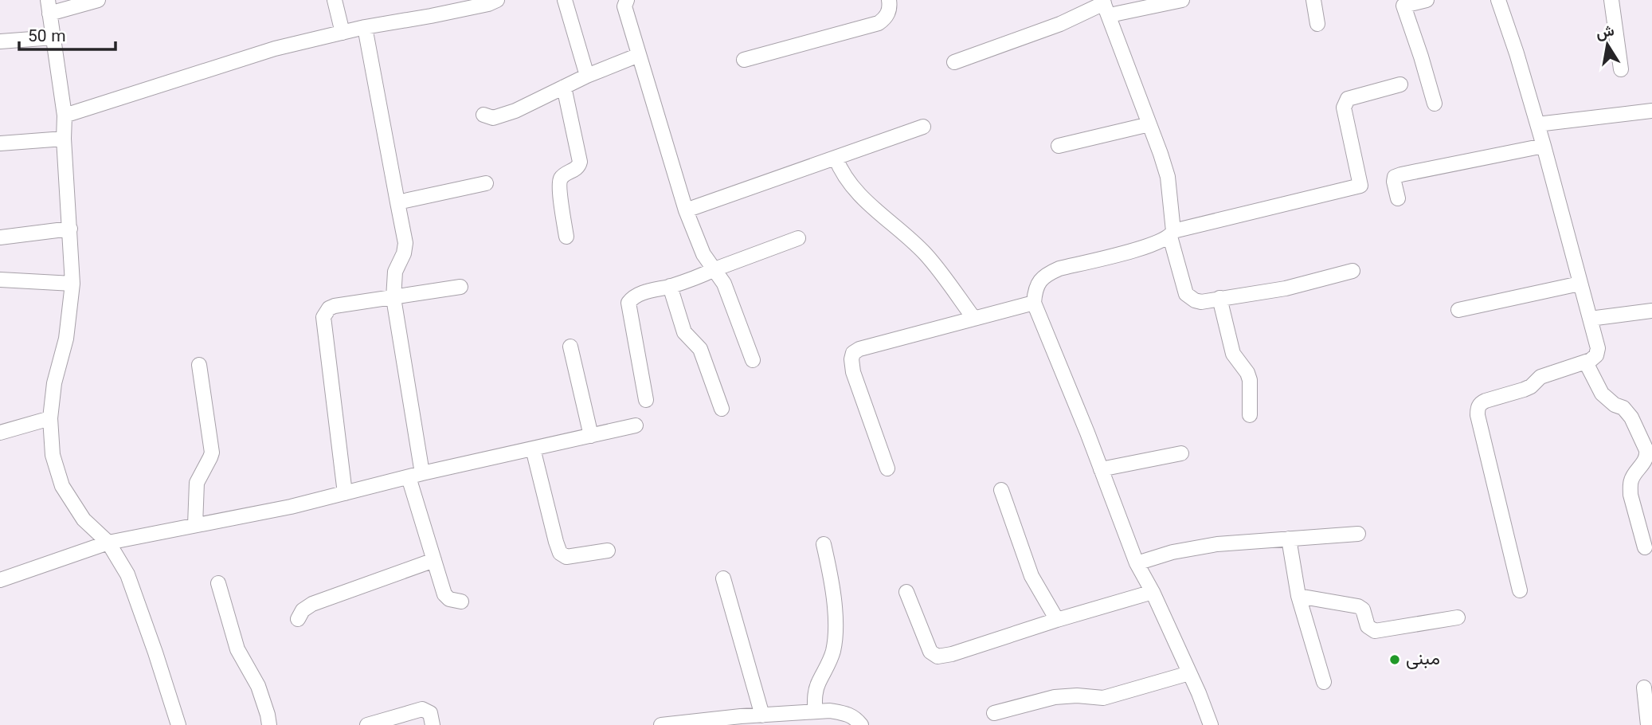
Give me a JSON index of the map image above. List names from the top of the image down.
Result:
{
  "places": ["مبنى"],
  "scale_bar": "50 m",
  "north": "top"
}
